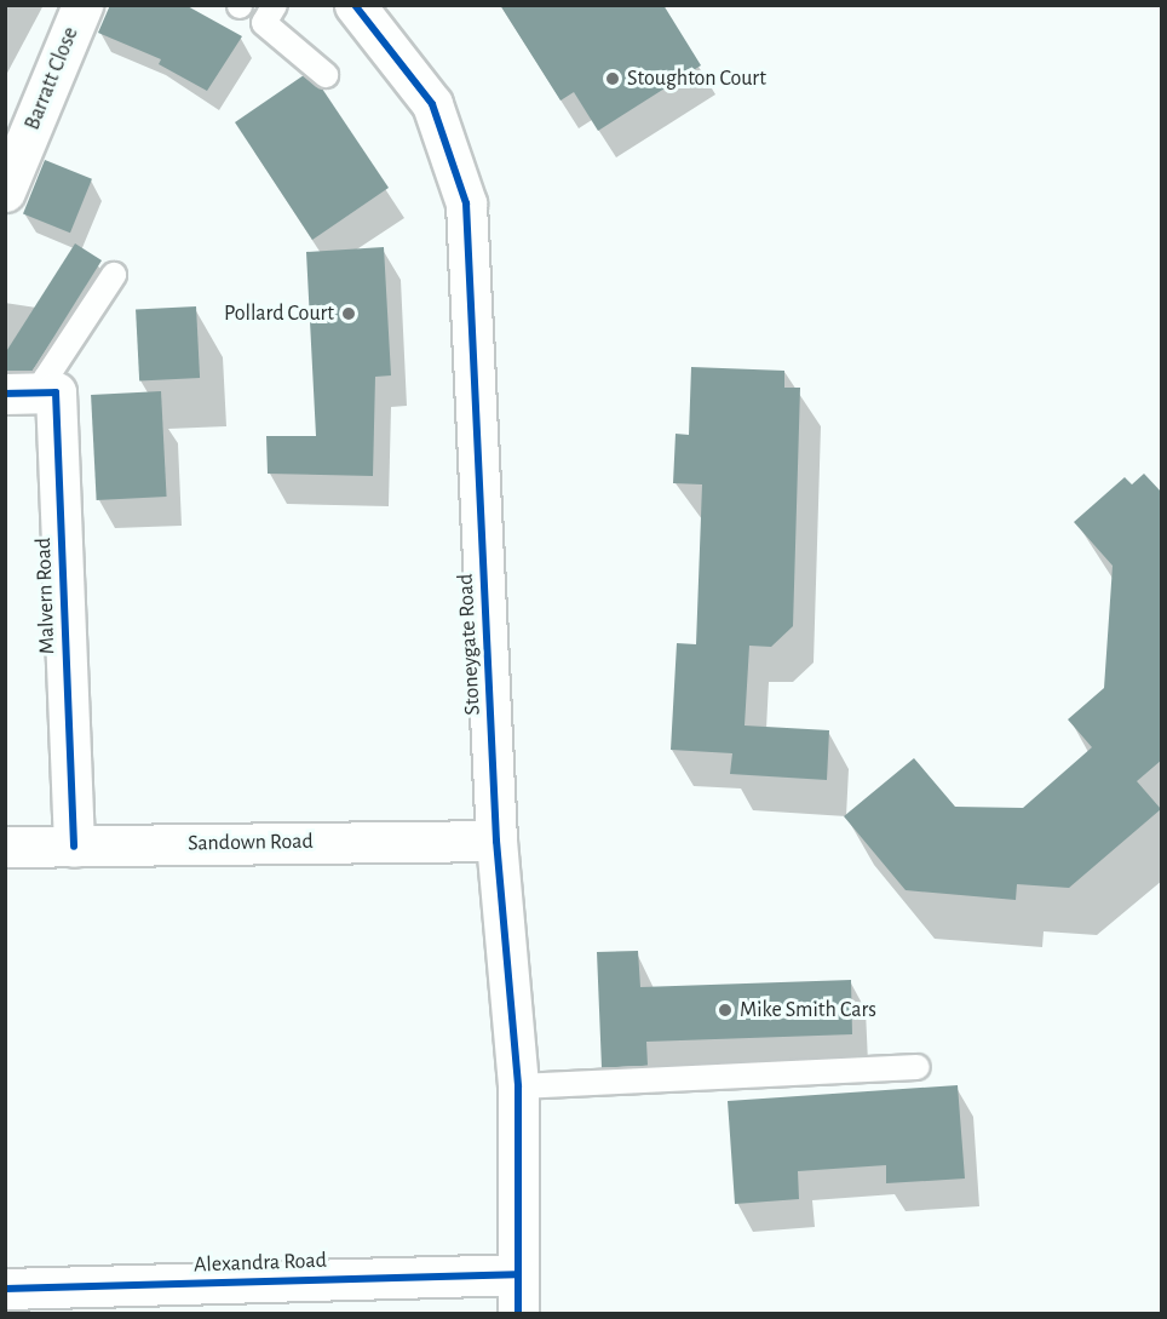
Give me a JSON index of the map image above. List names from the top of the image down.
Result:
{
  "streets": {
    "street": [
      "Barratt Close",
      "Malvern Road",
      "Stoneygate Road",
      "Sandown Road",
      "Alexandra Road"
    ]
  },
  "crossings": [
    ["Malvern Road", "Sandown Road"],
    ["Stoneygate Road", "Sandown Road"],
    ["Stoneygate Road", "Alexandra Road"]
  ],
  "places": ["Stoughton Court", "Pollard Court", "Mike Smith Cars"]
}
